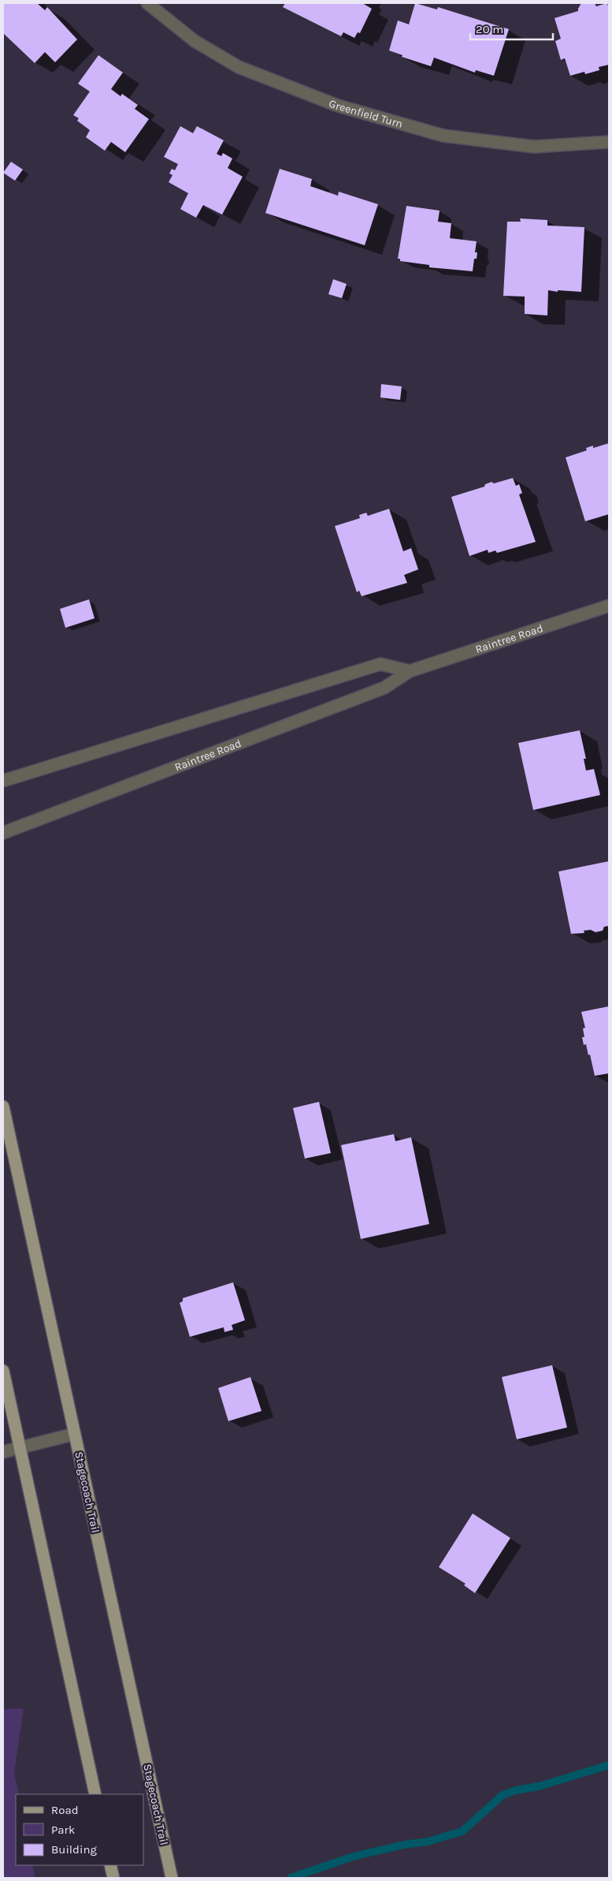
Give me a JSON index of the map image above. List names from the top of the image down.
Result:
{
  "streets": {
    "main road": ["Stagecoach Trail"],
    "street": ["Greenfield Turn", "Raintree Road"]
  },
  "legend": ["Road", "Park", "Building"],
  "scale_bar": "20 m"
}
